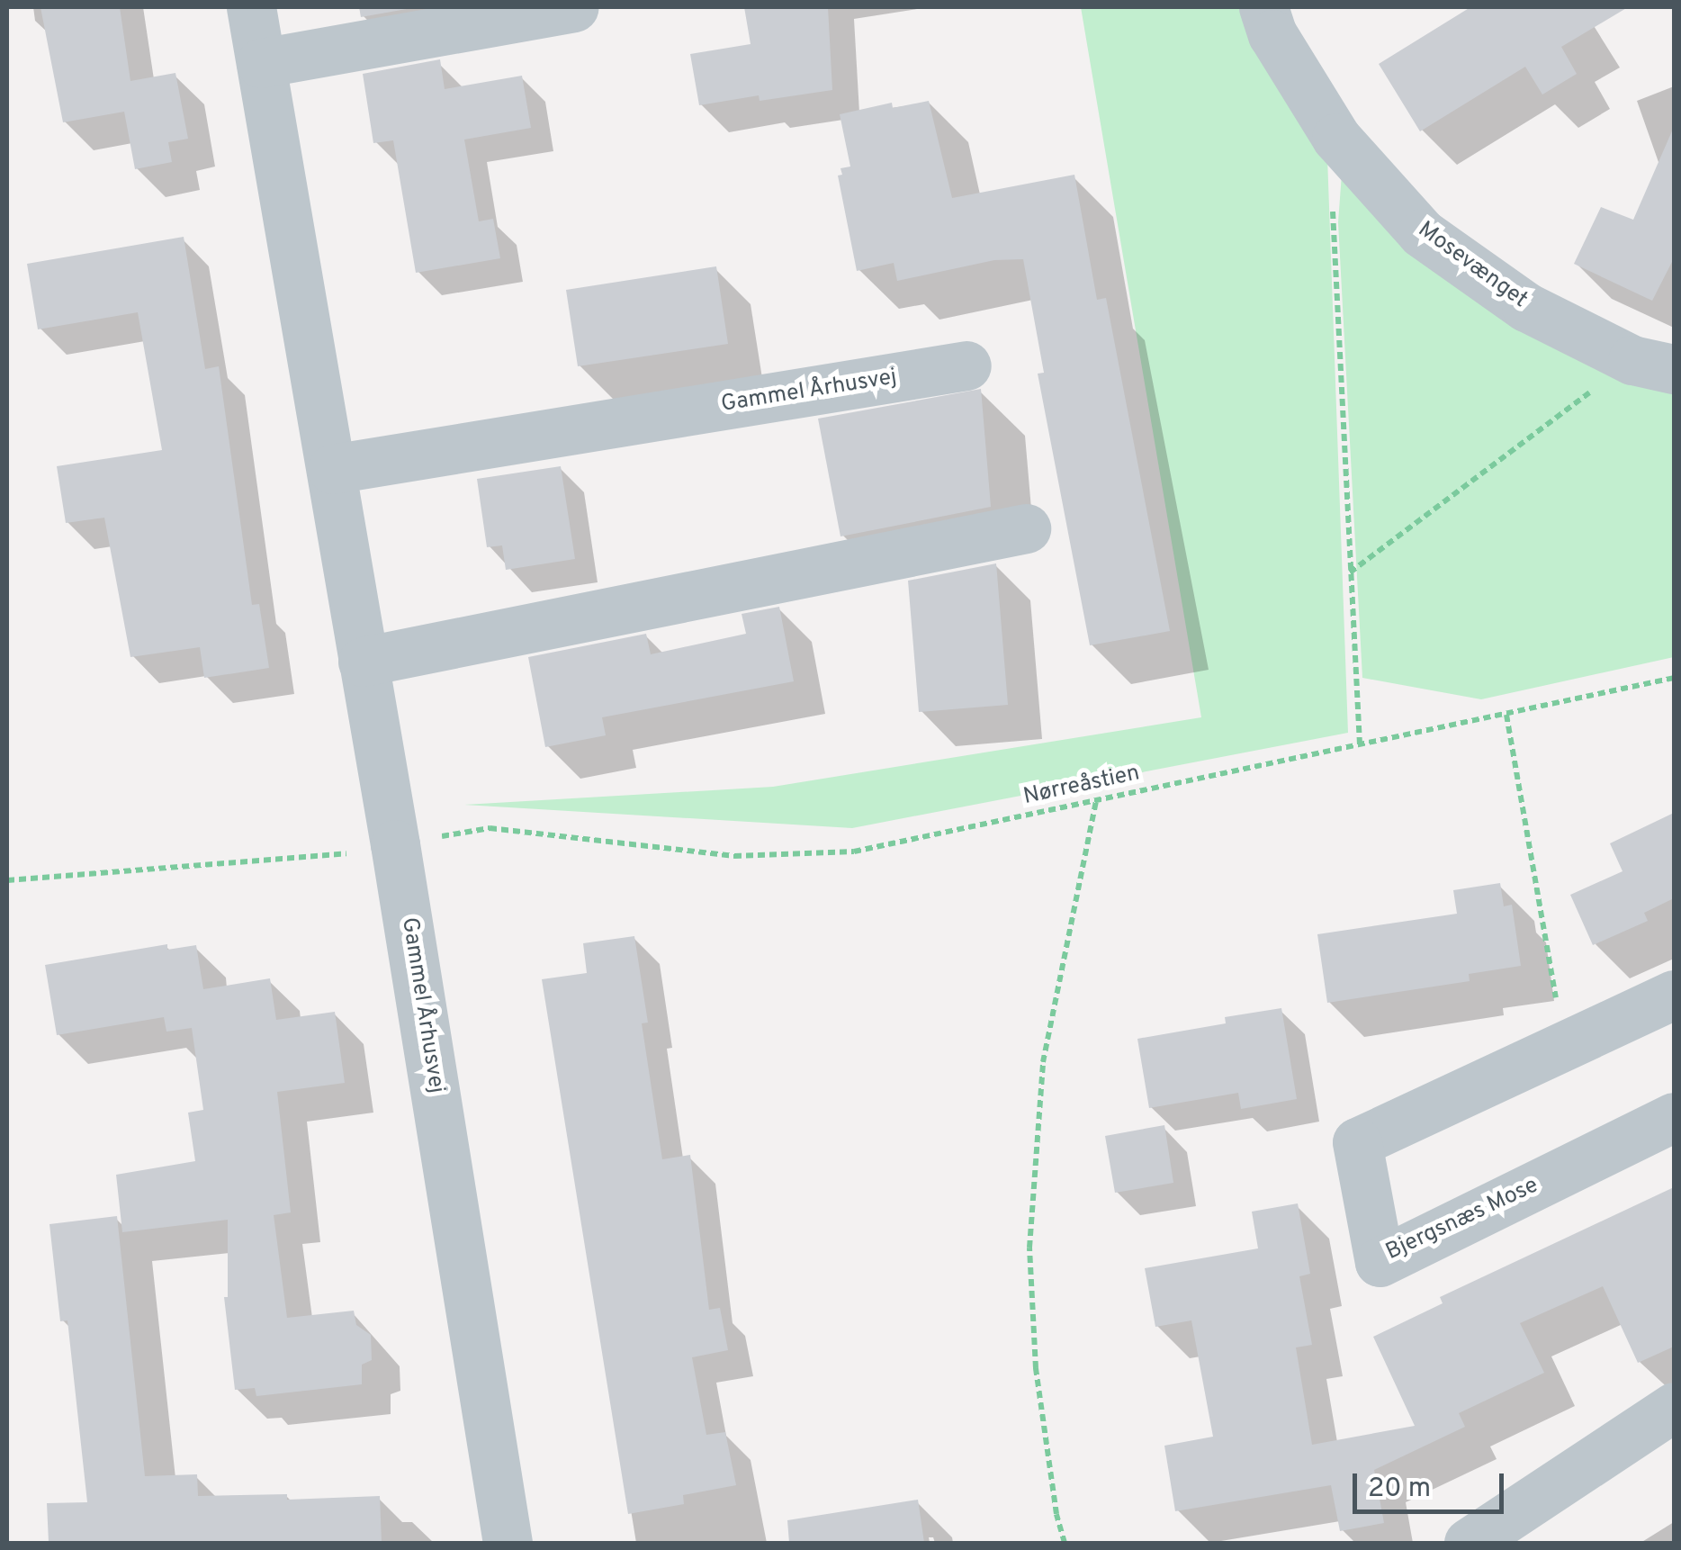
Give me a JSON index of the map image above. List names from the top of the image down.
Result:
{
  "streets": {
    "street": ["Mosevænget", "Gammel Århusvej", "Bjergsnæs Mose"],
    "path": ["Nørreåstien"]
  },
  "scale_bar": "20 m"
}
